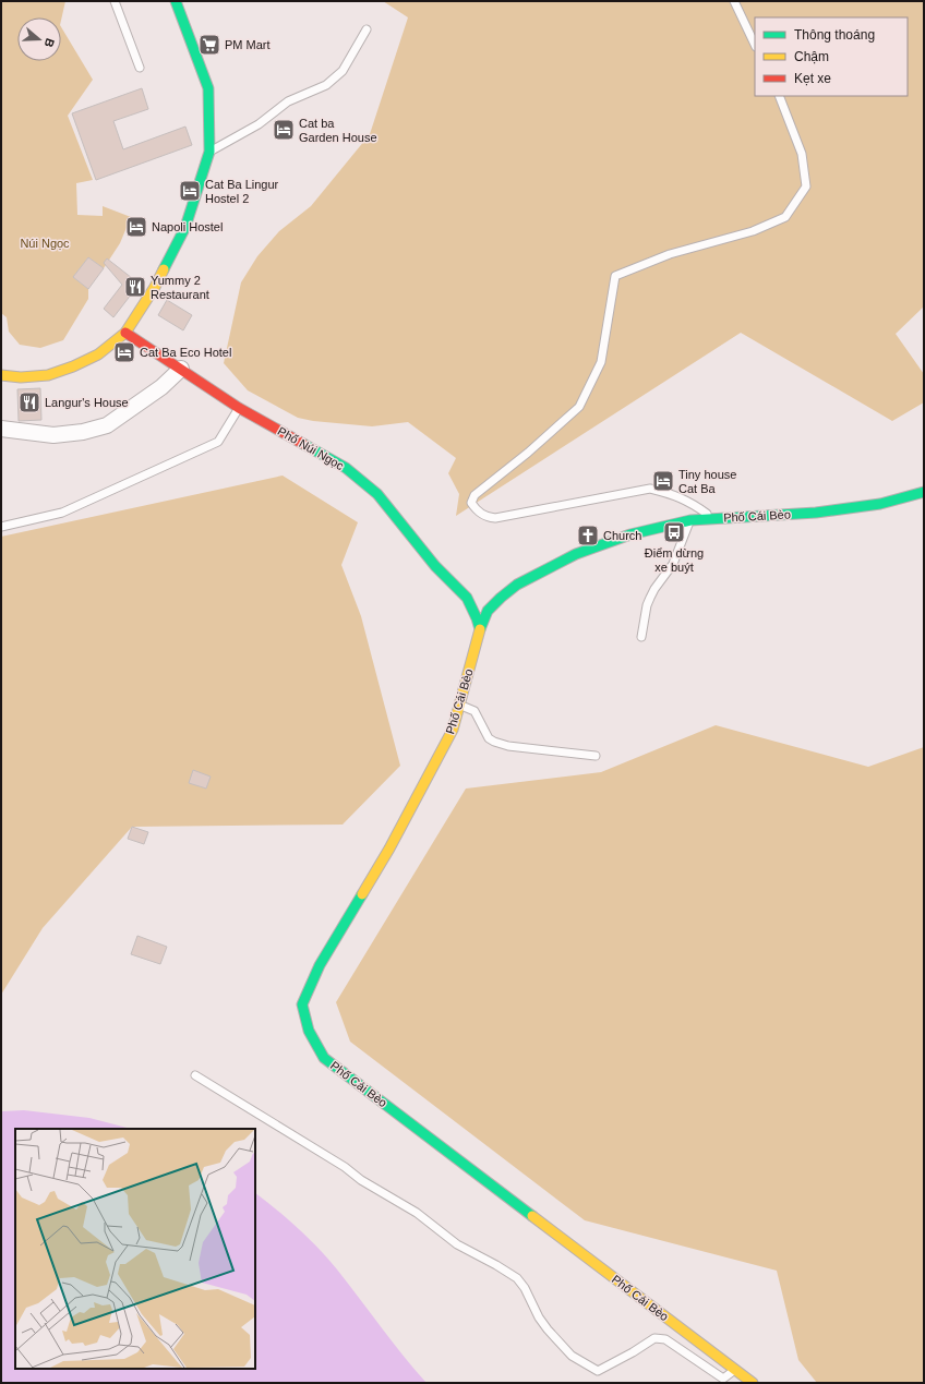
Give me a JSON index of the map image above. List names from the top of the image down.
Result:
{
  "streets": {
    "main road": ["Phố Núi Ngọc", "Phố Cái Bèo"]
  },
  "parks": ["Núi Ngọc"],
  "places": {
    "supermarket": ["PM Mart"],
    "hotel": [
      "Cat ba Garden House",
      "Cat Ba Lingur Hostel 2",
      "Napoli Hostel",
      "Cat Ba Eco Hotel",
      "Tiny house Cat Ba"
    ],
    "restaurant": ["Yummy 2 Restaurant", "Langur's House"],
    "bus stop": ["Điểm dừng xe buýt"],
    "church": ["Church"]
  },
  "legend": ["Thông thoáng", "Chậm", "Kẹt xe"],
  "north": "right"
}
